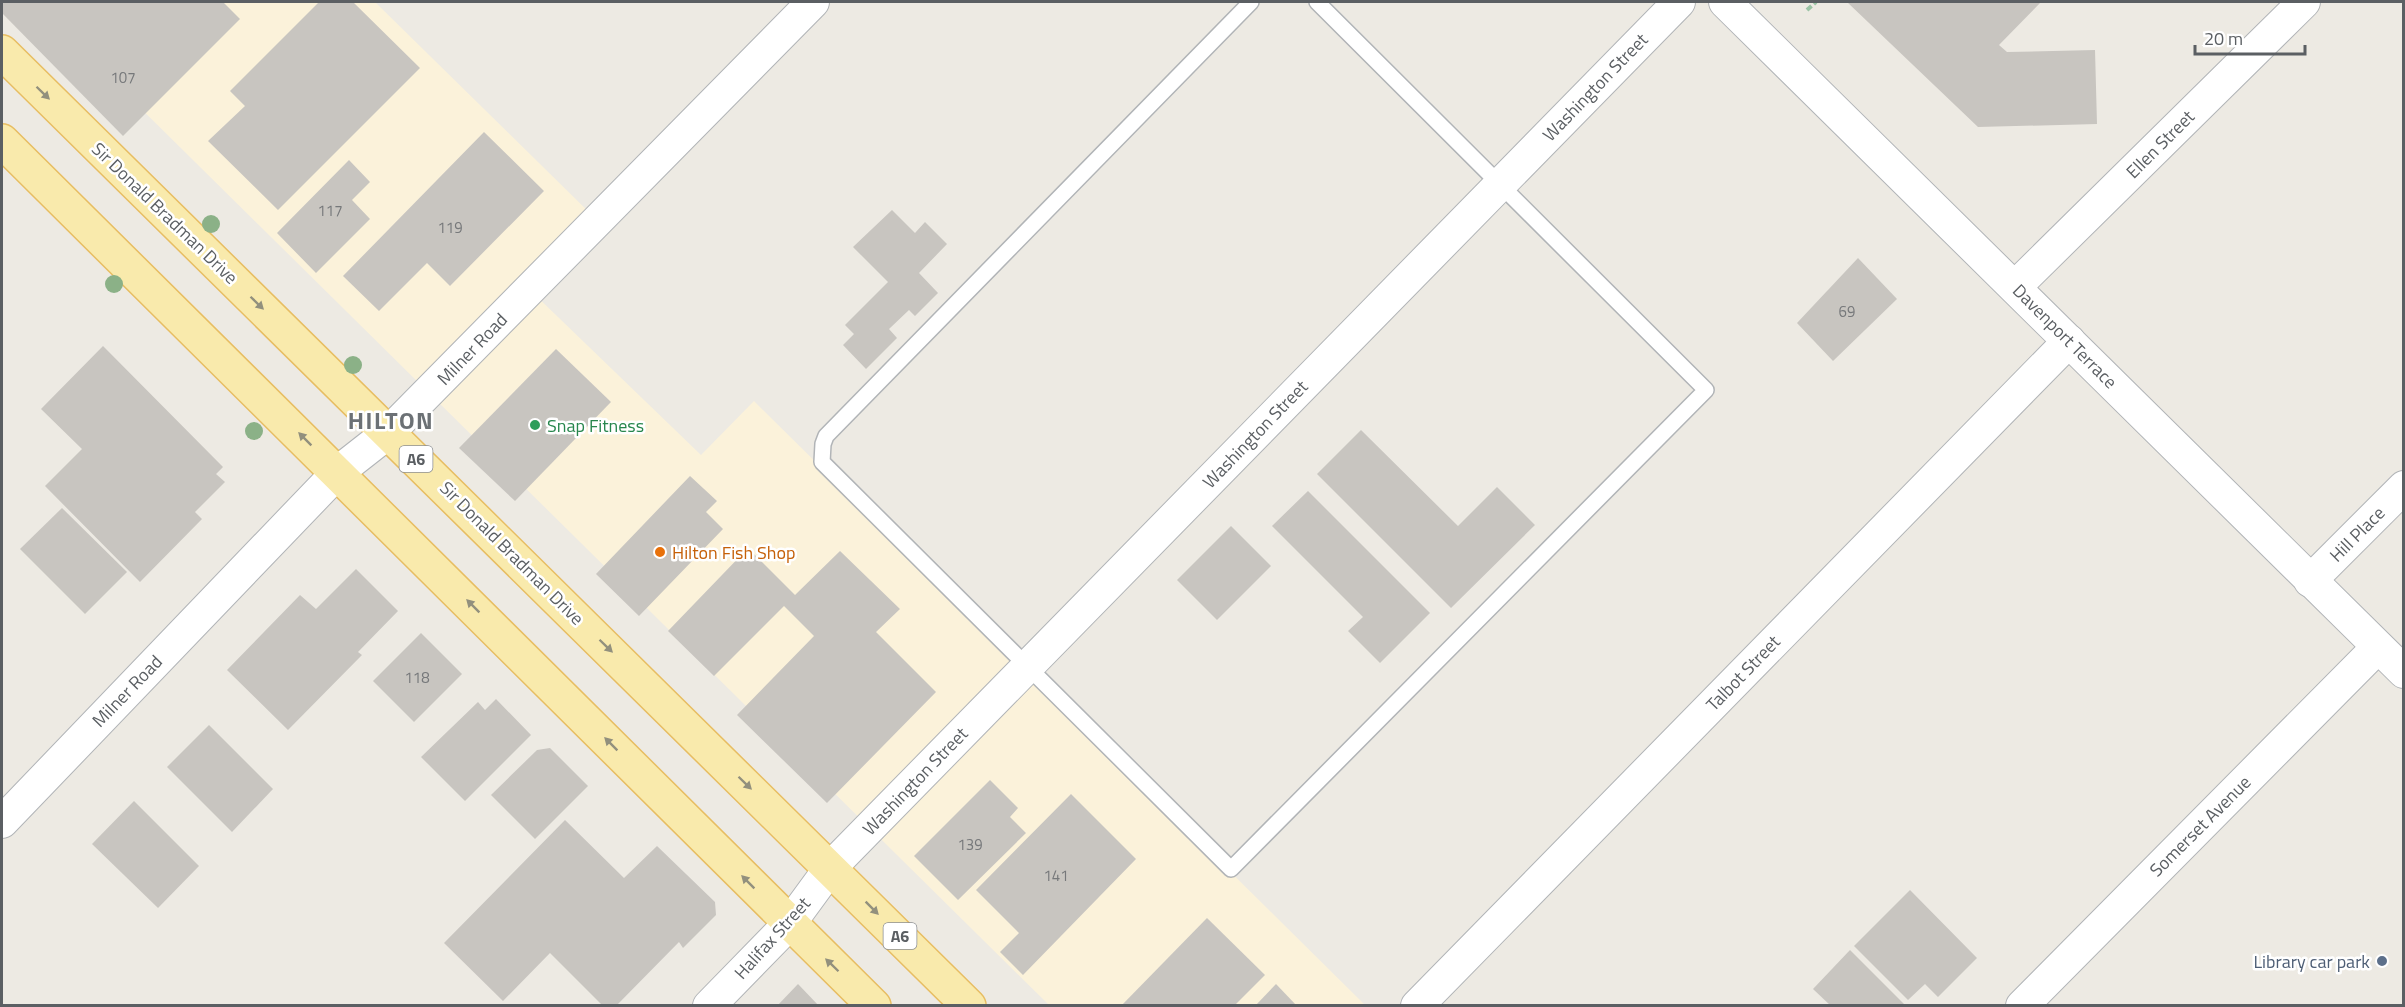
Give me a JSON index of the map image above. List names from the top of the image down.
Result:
{
  "streets": {
    "main road": ["Sir Donald Bradman Drive", "A6"],
    "street": [
      "Washington Street",
      "Ellen Street",
      "Davenport Terrace",
      "Milner Road",
      "Hill Place",
      "Talbot Street",
      "Somerset Avenue",
      "Halifax Street"
    ]
  },
  "crossings": [
    ["Washington Street", "Sir Donald Bradman Drive"],
    ["Washington Street", "Halifax Street"],
    ["Ellen Street", "Davenport Terrace"],
    ["Sir Donald Bradman Drive", "Milner Road"],
    ["Sir Donald Bradman Drive", "Halifax Street"],
    ["Davenport Terrace", "Hill Place"],
    ["Davenport Terrace", "Talbot Street"],
    ["Davenport Terrace", "Somerset Avenue"]
  ],
  "districts": ["HILTON"],
  "places": ["Snap Fitness", "Hilton Fish Shop", "Library car park"],
  "house_numbers": [
    "107",
    "117",
    "119",
    "69",
    "118",
    "139",
    "141"
  ],
  "scale_bar": "20 m"
}
